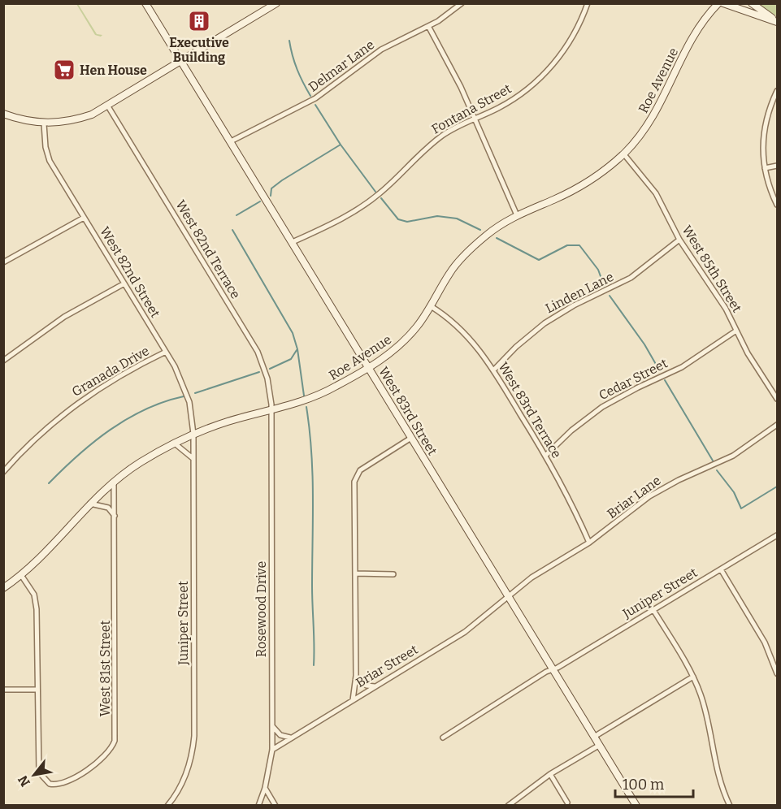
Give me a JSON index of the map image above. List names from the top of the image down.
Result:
{
  "streets": {
    "street": [
      "Delmar Lane",
      "Roe Avenue",
      "Fontana Street",
      "West 82nd Terrace",
      "West 85th Street",
      "West 82nd Street",
      "Linden Lane",
      "Granada Drive",
      "Cedar Street",
      "West 83rd Terrace",
      "West 83rd Street",
      "Briar Lane",
      "Juniper Street",
      "Rosewood Drive",
      "Briar Street",
      "West 81st Street"
    ]
  },
  "crossings": [
    ["Delmar Lane", "West 83rd Street"],
    ["Roe Avenue", "West 82nd Terrace"],
    ["Roe Avenue", "West 85th Street"],
    ["Roe Avenue", "West 82nd Street"],
    ["Roe Avenue", "West 83rd Terrace"],
    ["Roe Avenue", "West 83rd Street"],
    ["Roe Avenue", "Juniper Street"],
    ["Roe Avenue", "Rosewood Drive"],
    ["Roe Avenue", "West 81st Street"],
    ["Fontana Street", "West 83rd Street"],
    ["West 82nd Terrace", "Rosewood Drive"],
    ["West 85th Street", "Linden Lane"],
    ["West 85th Street", "Cedar Street"],
    ["West 82nd Street", "Granada Drive"],
    ["West 82nd Street", "Juniper Street"],
    ["Linden Lane", "West 83rd Terrace"],
    ["Cedar Street", "West 83rd Terrace"],
    ["West 83rd Terrace", "Briar Lane"],
    ["West 83rd Street", "Briar Lane"],
    ["West 83rd Street", "Juniper Street"],
    ["West 83rd Street", "Briar Street"],
    ["Briar Lane", "Briar Street"],
    ["Rosewood Drive", "Briar Street"]
  ],
  "places": {
    "building": ["Executive Building"],
    "supermarket": ["Hen House"]
  },
  "scale_bar": "100 m",
  "north": "bottom left"
}
